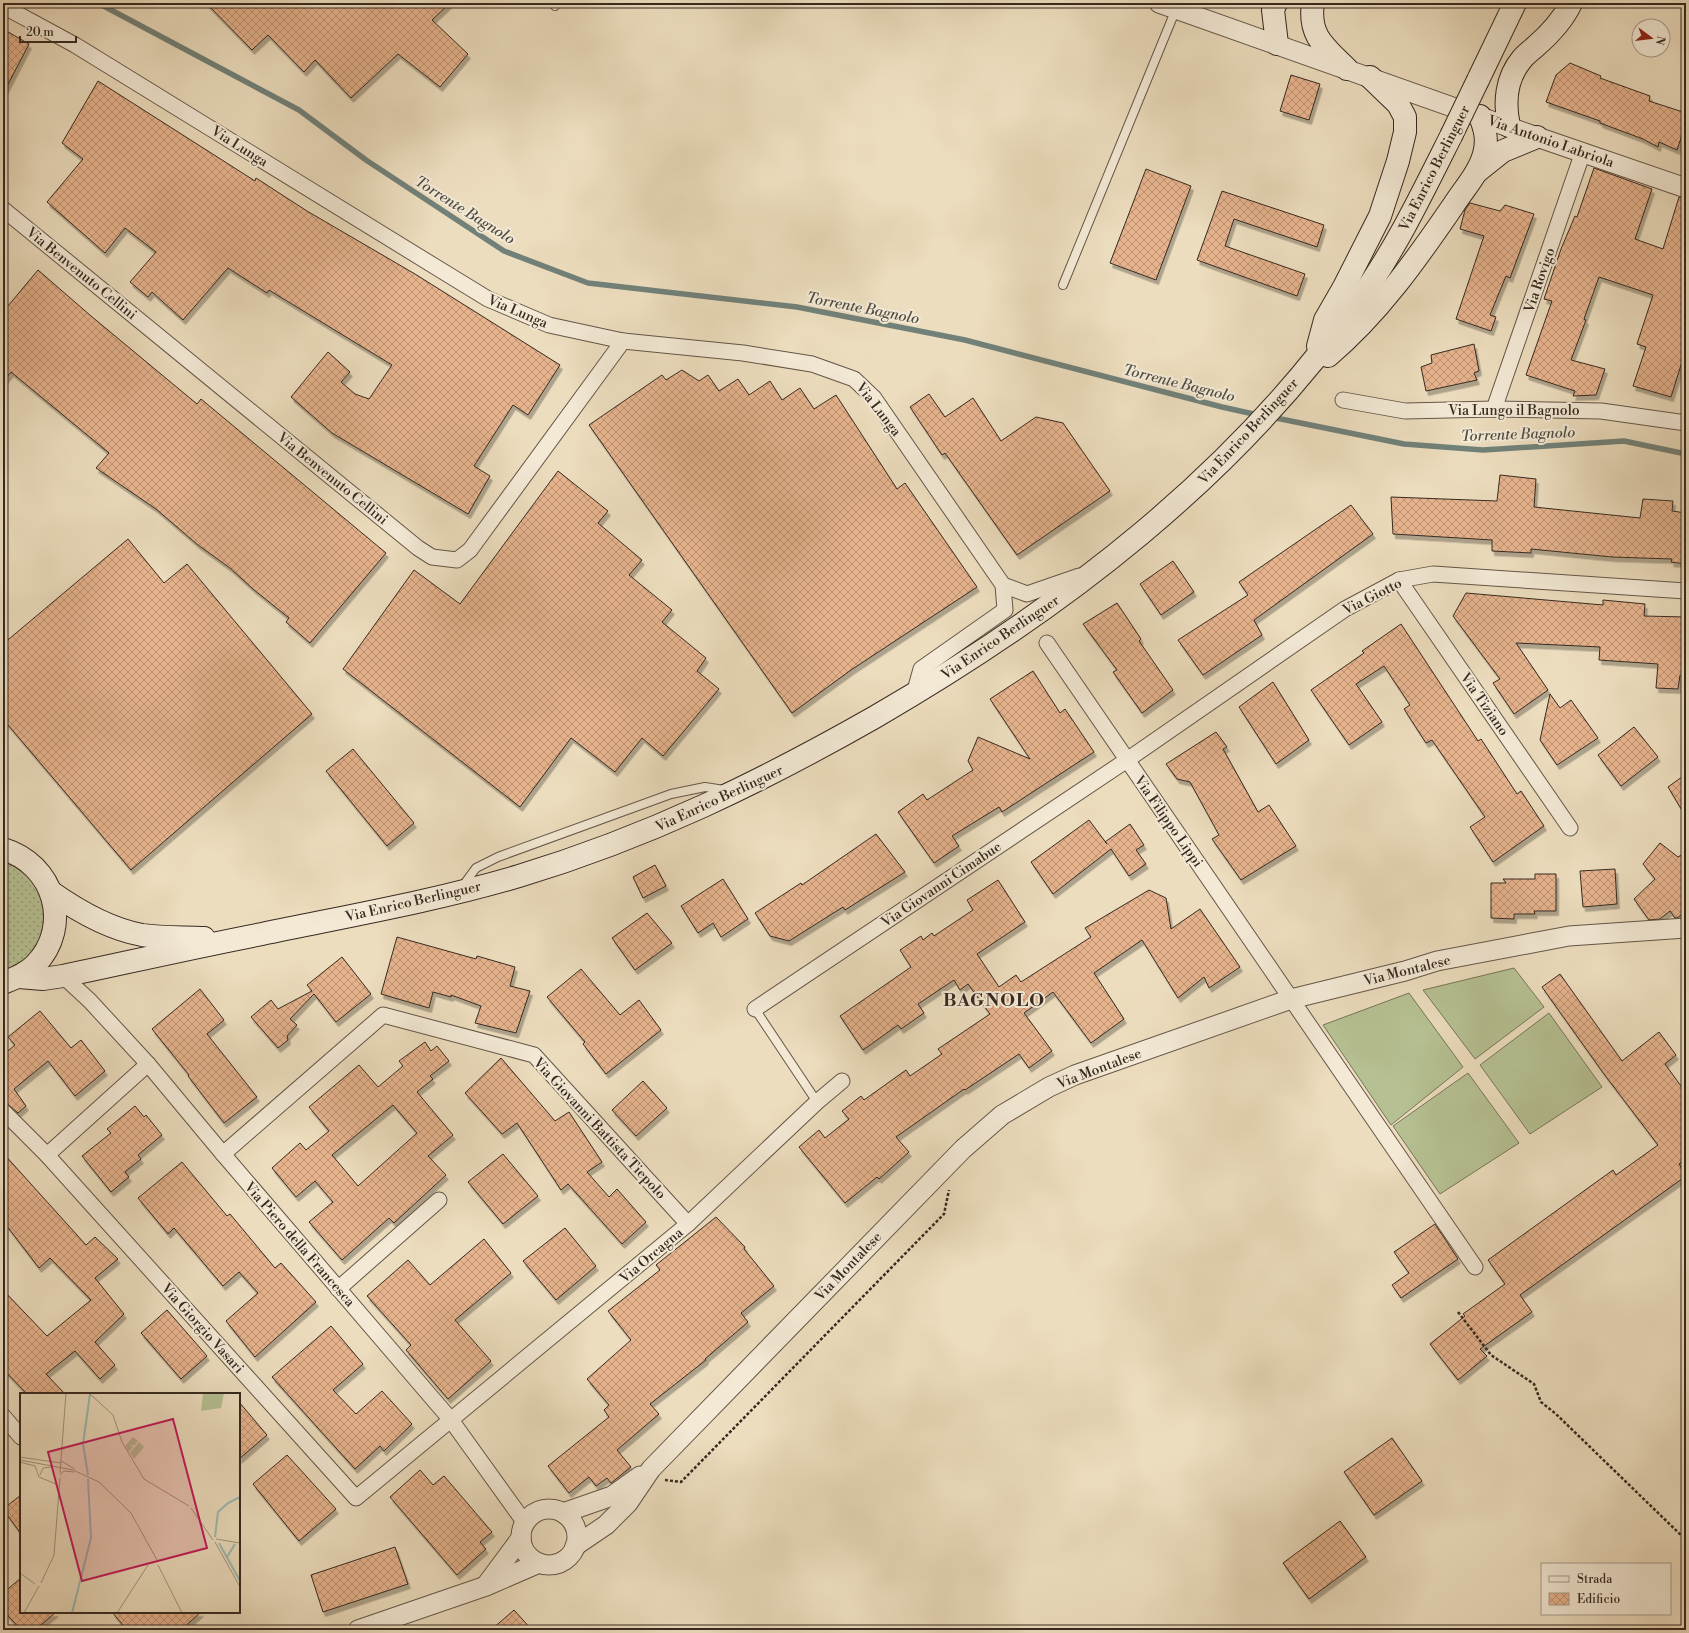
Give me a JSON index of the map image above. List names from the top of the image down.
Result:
{
  "streets": {
    "main road": ["Via Enrico Berlinguer"],
    "street": [
      "Via Antonio Labriola",
      "Via Lunga",
      "Via Benvenuto Cellini",
      "Via Rovigo",
      "Via Lungo il Bagnolo",
      "Via Giotto",
      "Via Tiziano",
      "Via Filippo Lippi",
      "Via Giovanni Cimabue",
      "Via Montalese",
      "Via Giovanni Battista Tiepolo",
      "Via Piero della Francesca",
      "Via Orcagna",
      "Via Giorgio Vasari"
    ]
  },
  "crossings": [
    ["Via Antonio Labriola", "Via Rovigo"],
    ["Via Lunga", "Via Benvenuto Cellini"],
    ["Via Rovigo", "Via Lungo il Bagnolo"],
    ["Via Giotto", "Via Tiziano"],
    ["Via Giotto", "Via Filippo Lippi"],
    ["Via Giotto", "Via Giovanni Cimabue"],
    ["Via Filippo Lippi", "Via Giovanni Cimabue"],
    ["Via Filippo Lippi", "Via Montalese"],
    ["Via Montalese", "Via Piero della Francesca"],
    ["Via Giovanni Battista Tiepolo", "Via Piero della Francesca"],
    ["Via Giovanni Battista Tiepolo", "Via Orcagna"],
    ["Via Piero della Francesca", "Via Orcagna"],
    ["Via Piero della Francesca", "Via Giorgio Vasari"],
    ["Via Orcagna", "Via Giorgio Vasari"]
  ],
  "districts": ["BAGNOLO"],
  "water": ["Torrente Bagnolo"],
  "legend": ["Strada", "Edificio"],
  "scale_bar": "20 m",
  "north": "right"
}
